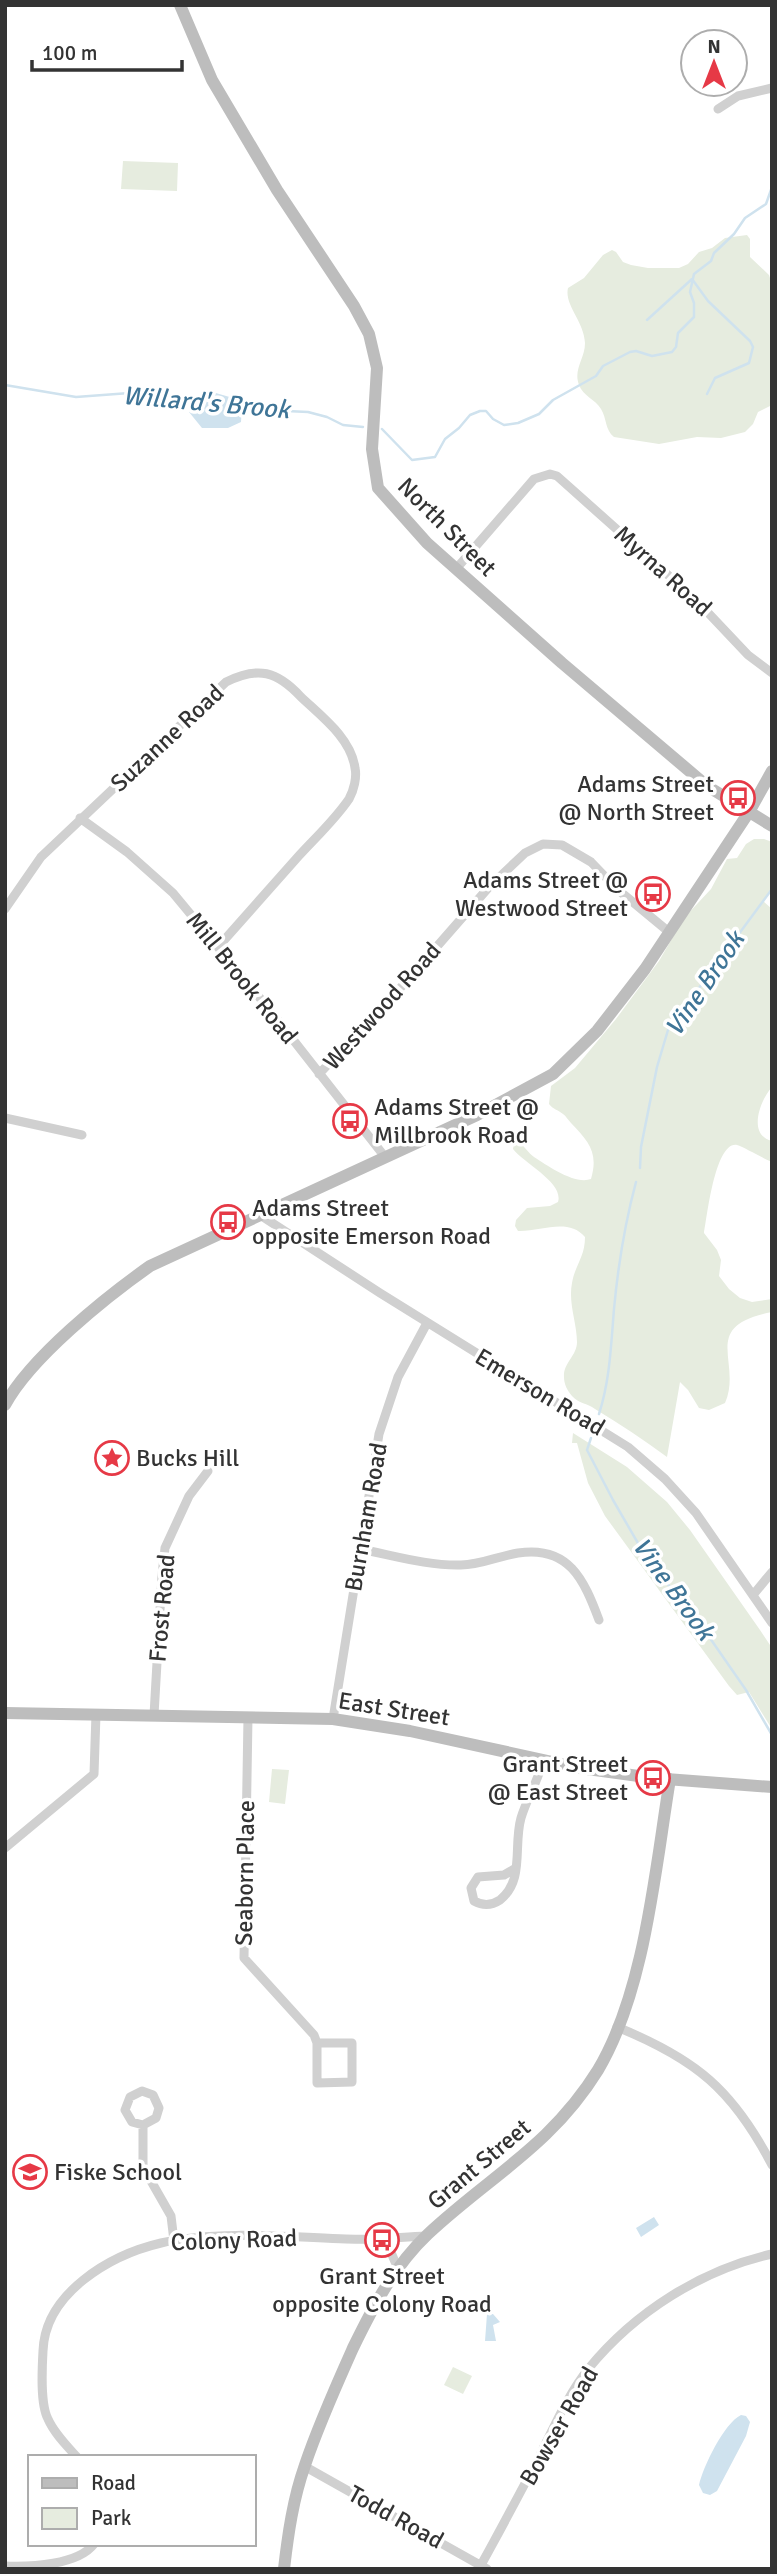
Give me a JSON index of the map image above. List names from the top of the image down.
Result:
{
  "streets": {
    "street": [
      "North Street",
      "Myrna Road",
      "Suzanne Road",
      "Mill Brook Road",
      "Westwood Road",
      "Emerson Road",
      "Burnham Road",
      "Frost Road",
      "East Street",
      "Seaborn Place",
      "Grant Street",
      "Colony Road",
      "Bowser Road",
      "Todd Road"
    ]
  },
  "crossings": [
    ["North Street", "Myrna Road"],
    ["Suzanne Road", "Mill Brook Road"],
    ["Mill Brook Road", "Westwood Road"],
    ["Emerson Road", "Burnham Road"],
    ["Burnham Road", "East Street"],
    ["Frost Road", "East Street"],
    ["East Street", "Seaborn Place"],
    ["East Street", "Grant Street"],
    ["Grant Street", "Colony Road"],
    ["Grant Street", "Todd Road"],
    ["Bowser Road", "Todd Road"]
  ],
  "water": ["Willard's Brook", "Vine Brook"],
  "places": {
    "bus stop": [
      "Adams Street @ North Street",
      "Adams Street @ Westwood Street",
      "Adams Street @ Millbrook Road",
      "Adams Street opposite Emerson Road",
      "Grant Street @ East Street",
      "Grant Street opposite Colony Road"
    ],
    "place": ["Bucks Hill"],
    "school or university": ["Fiske School"]
  },
  "legend": ["Road", "Park"],
  "scale_bar": "100 m",
  "north": "top"
}
